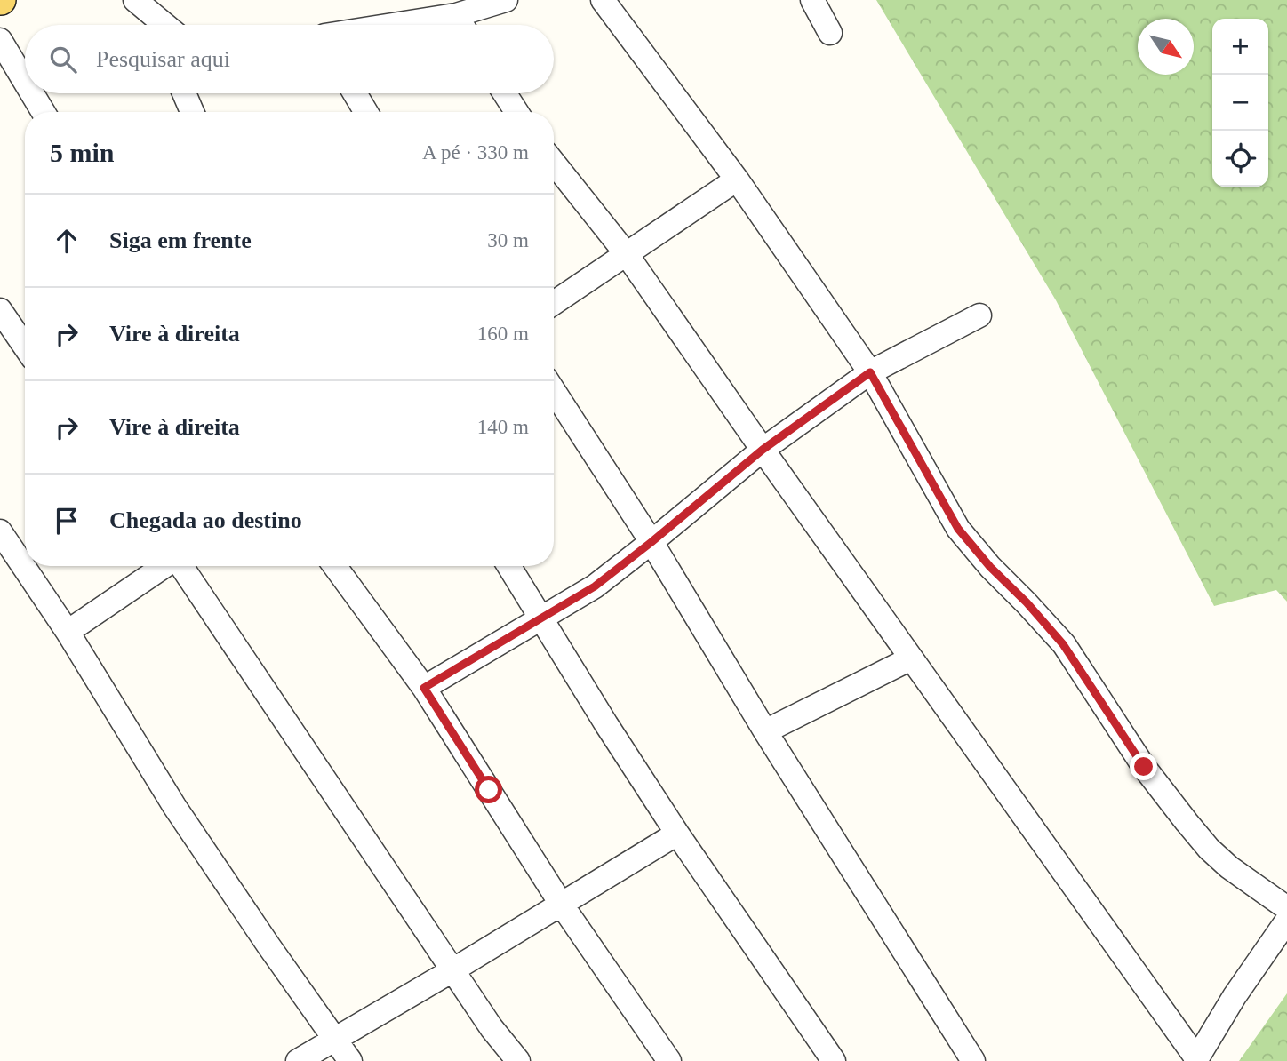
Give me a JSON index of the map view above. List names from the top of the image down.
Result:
{
  "north": "bottom right",
  "page": {
    "map_buttons": ["+", "−"],
    "search": "Pesquisar aqui",
    "heading": ["5 min", "A pé · 330 m"],
    "list": [
      ["Siga em frente", "30 m"],
      ["Vire à direita", "160 m"],
      ["Vire à direita", "140 m"],
      "Chegada ao destino"
    ]
  }
}
